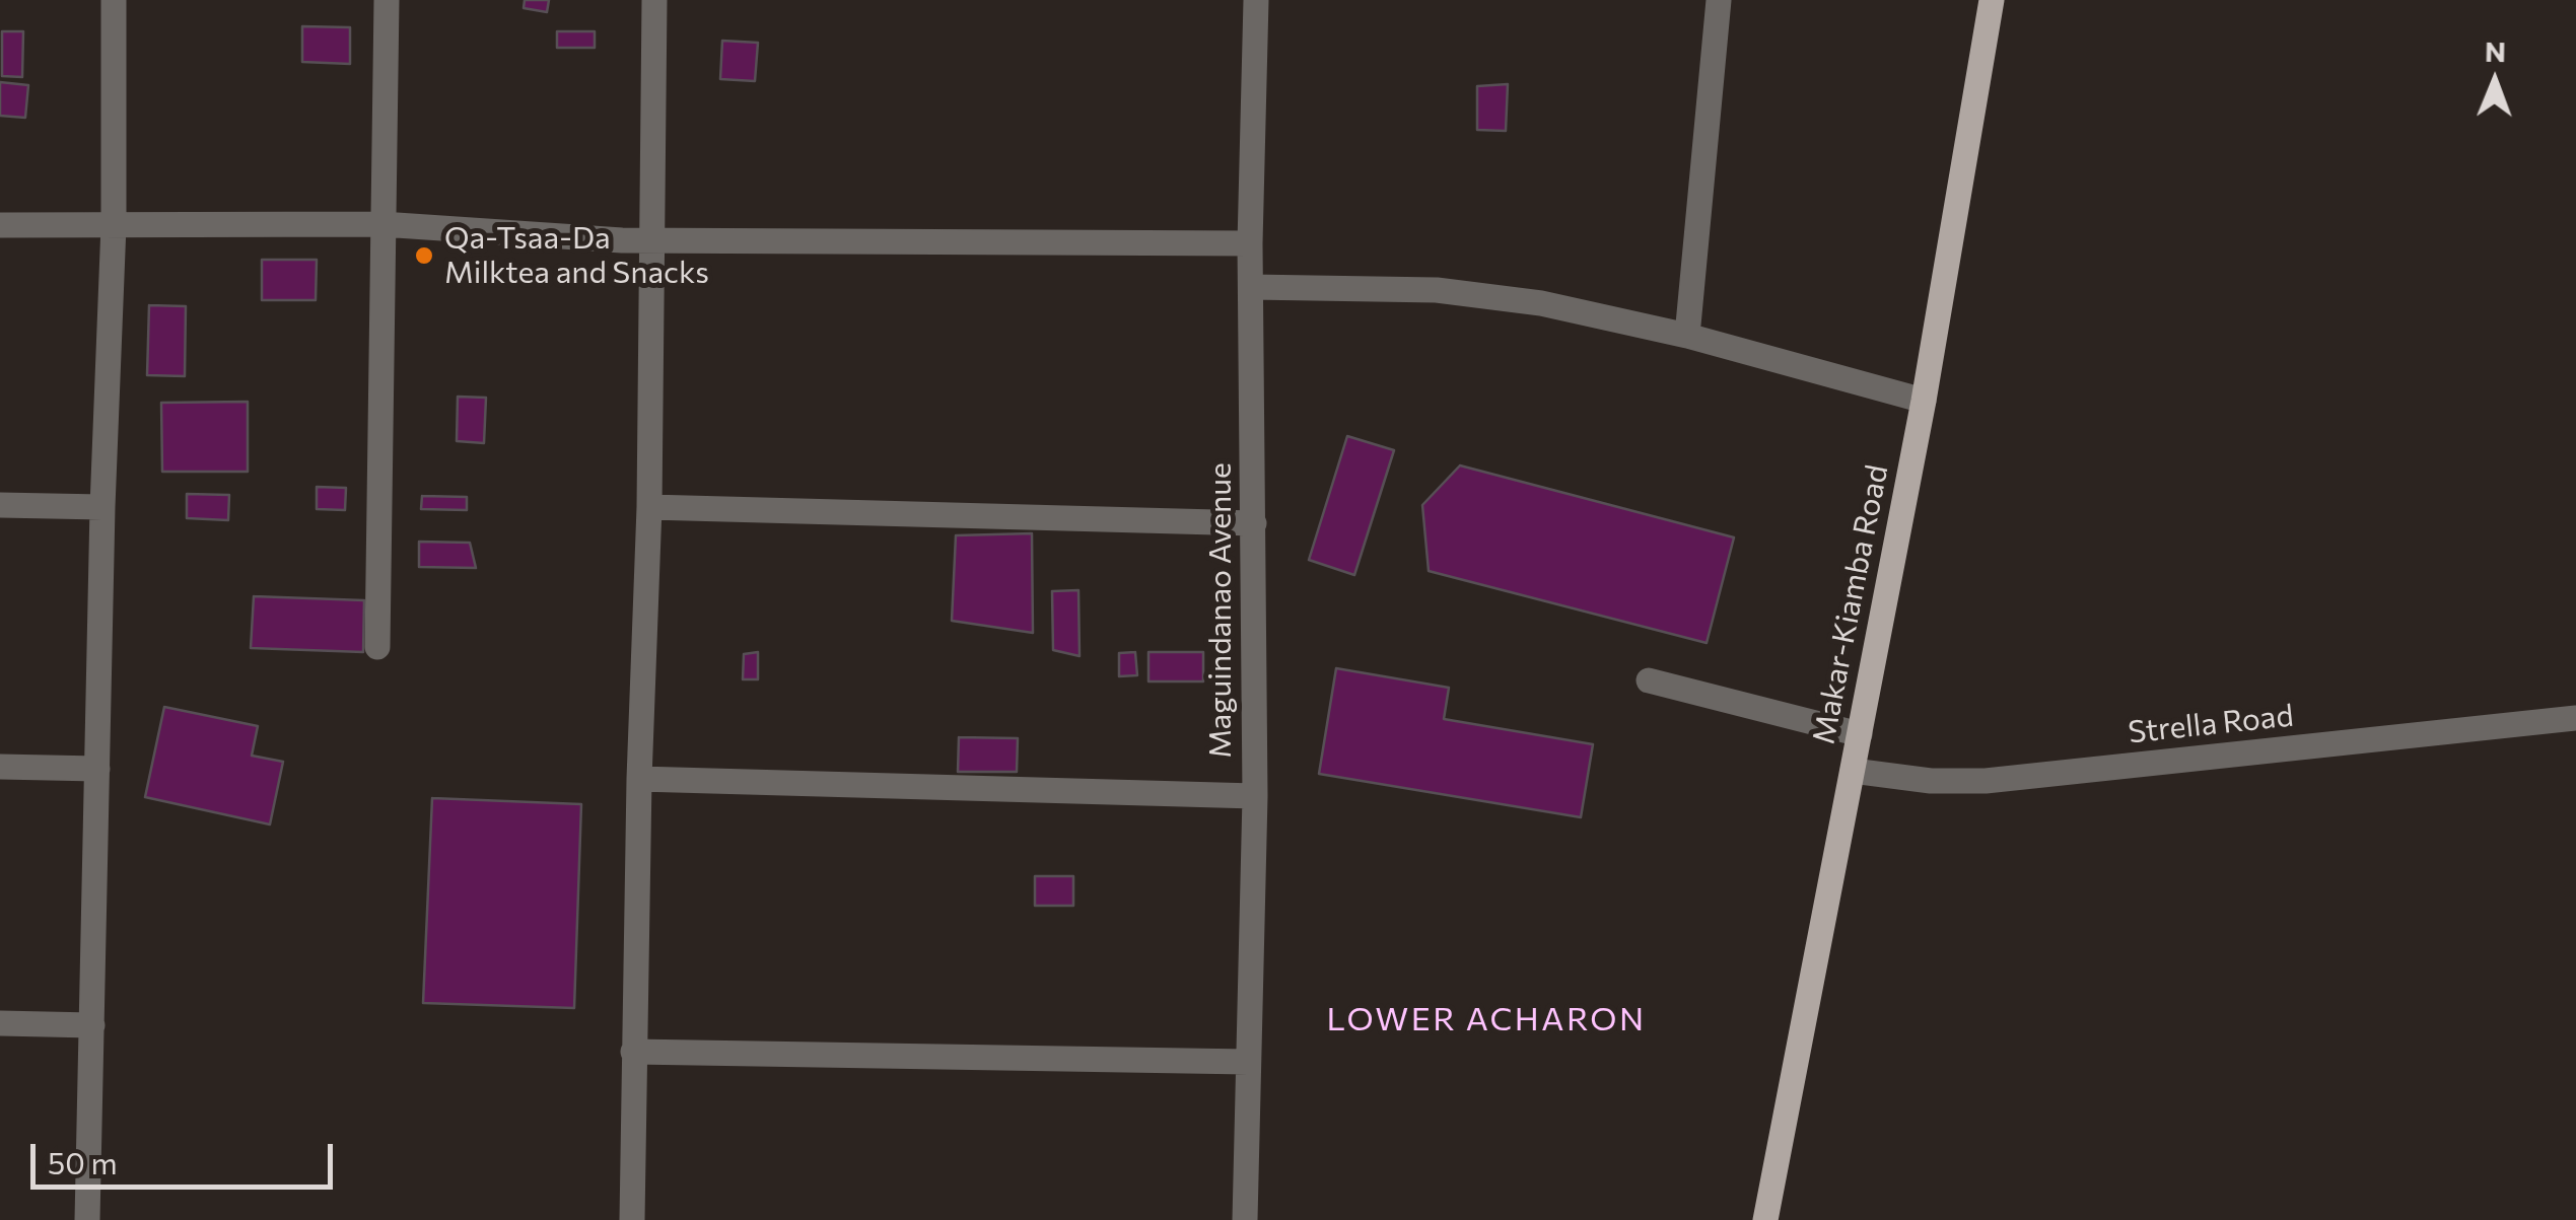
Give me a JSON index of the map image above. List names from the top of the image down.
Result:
{
  "streets": {
    "main road": ["Makar-Kiamba Road"],
    "street": ["Maguindanao Avenue", "Strella Road"]
  },
  "crossings": [
    ["Makar-Kiamba Road", "Strella Road"]
  ],
  "districts": ["LOWER ACHARON"],
  "places": ["Qa-Tsaa-Da Milktea and Snacks"],
  "scale_bar": "50 m",
  "north": "top"
}
